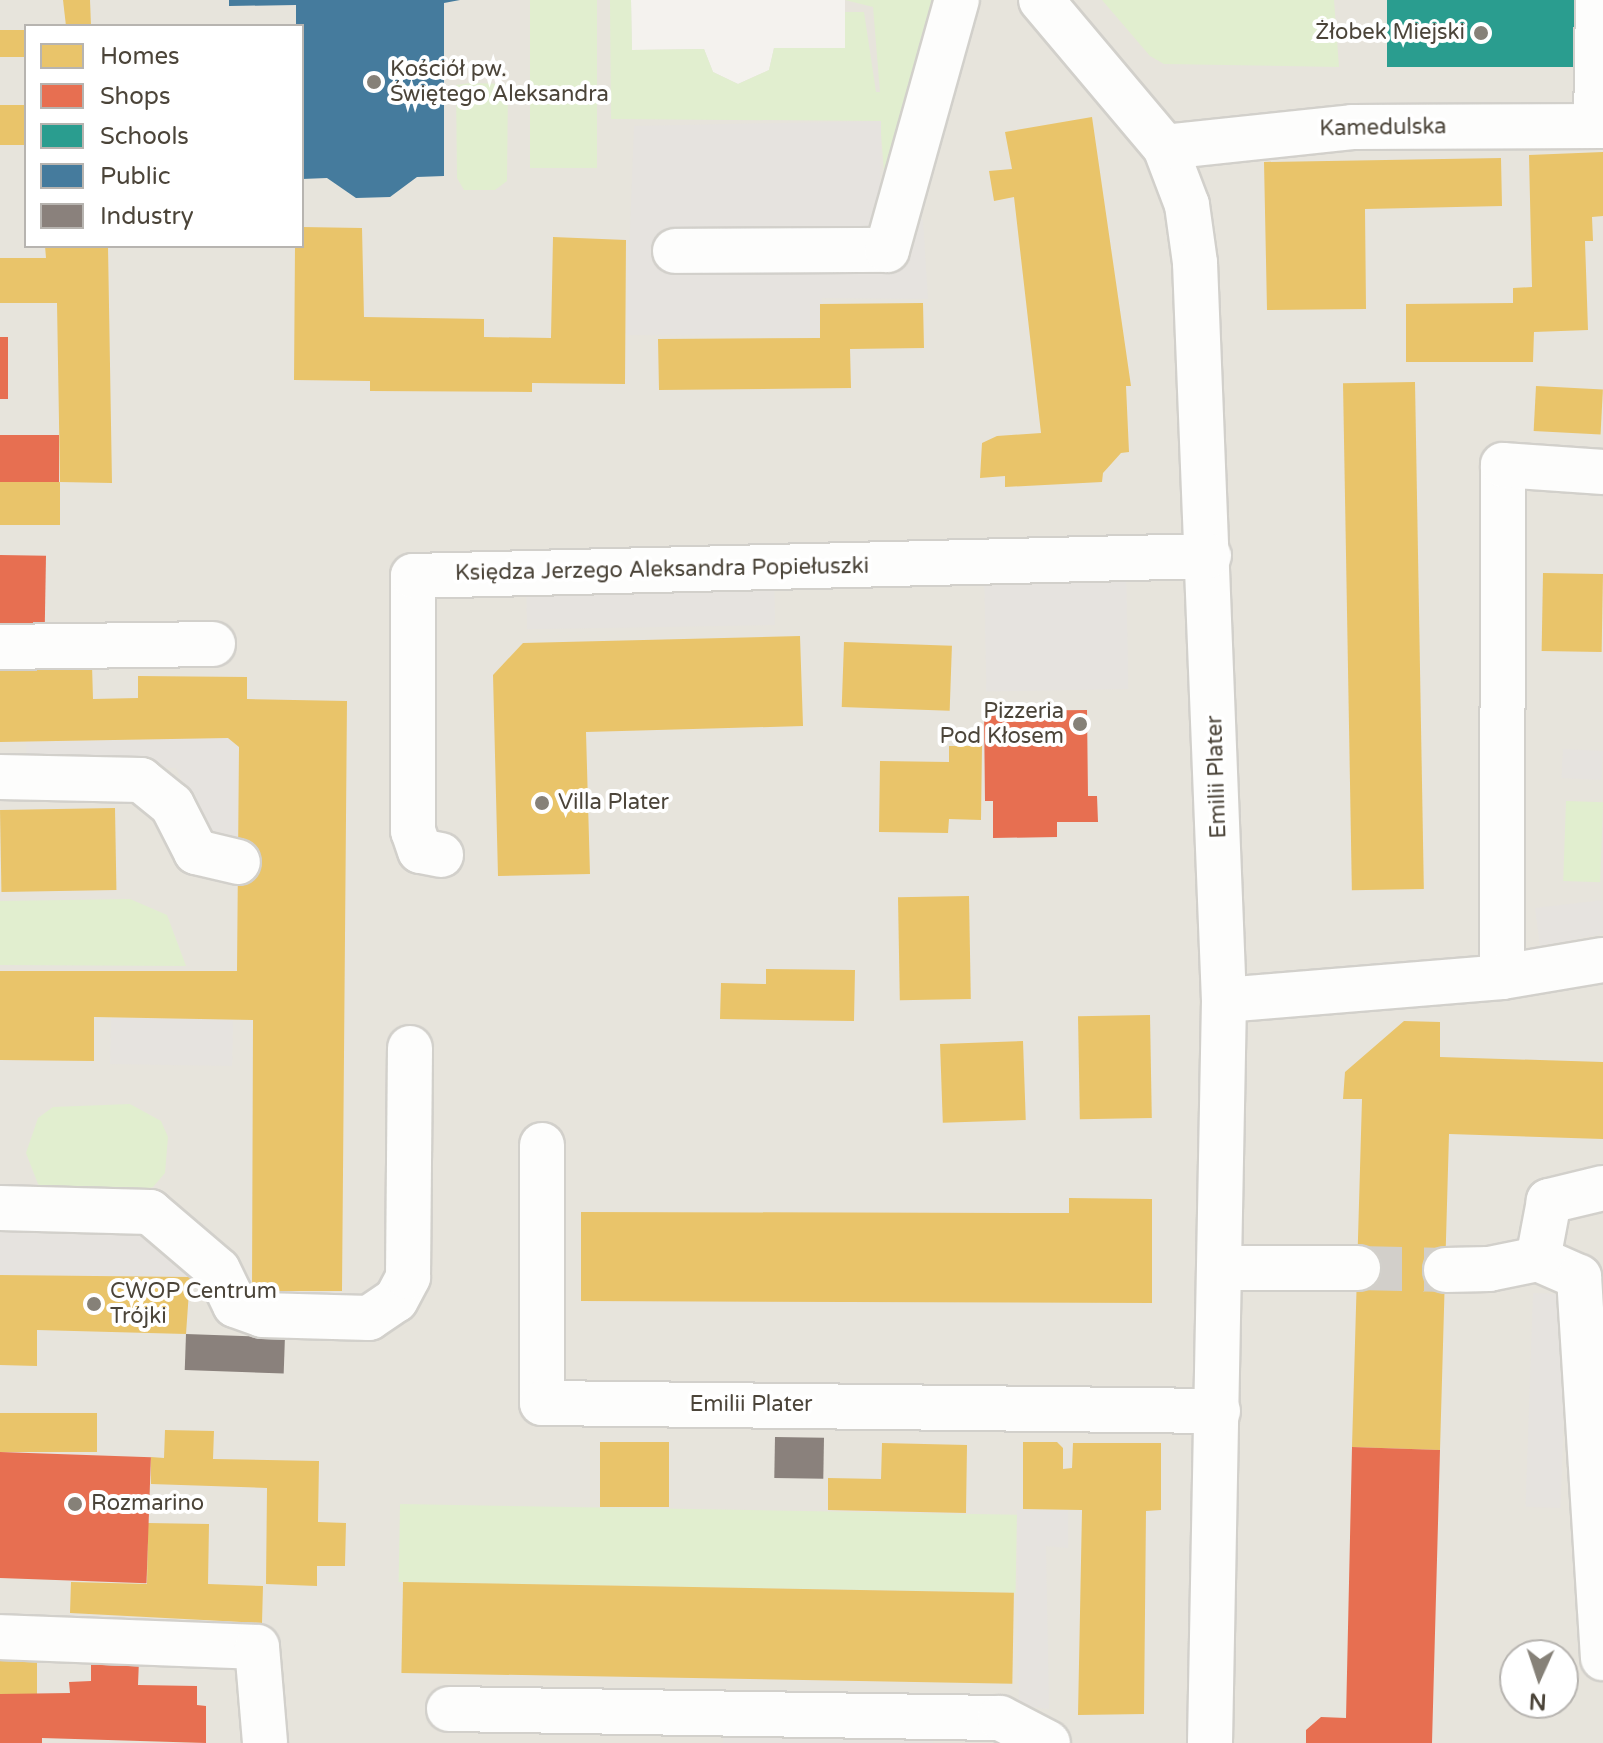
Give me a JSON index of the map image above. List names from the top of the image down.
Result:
{
  "streets": {
    "street": ["Kamedulska", "Księdza Jerzego Aleksandra Popiełuszki", "Emilii Plater"]
  },
  "crossings": [
    ["Kamedulska", "Emilii Plater"],
    ["Księdza Jerzego Aleksandra Popiełuszki", "Emilii Plater"]
  ],
  "places": [
    "Żłobek Miejski",
    "Kościół pw. Świętego Aleksandra",
    "Pizzeria Pod Kłosem",
    "Villa Plater",
    "CWOP Centrum Trójki",
    "Rozmarino"
  ],
  "legend": [
    "Homes",
    "Shops",
    "Schools",
    "Public",
    "Industry"
  ],
  "north": "bottom"
}
